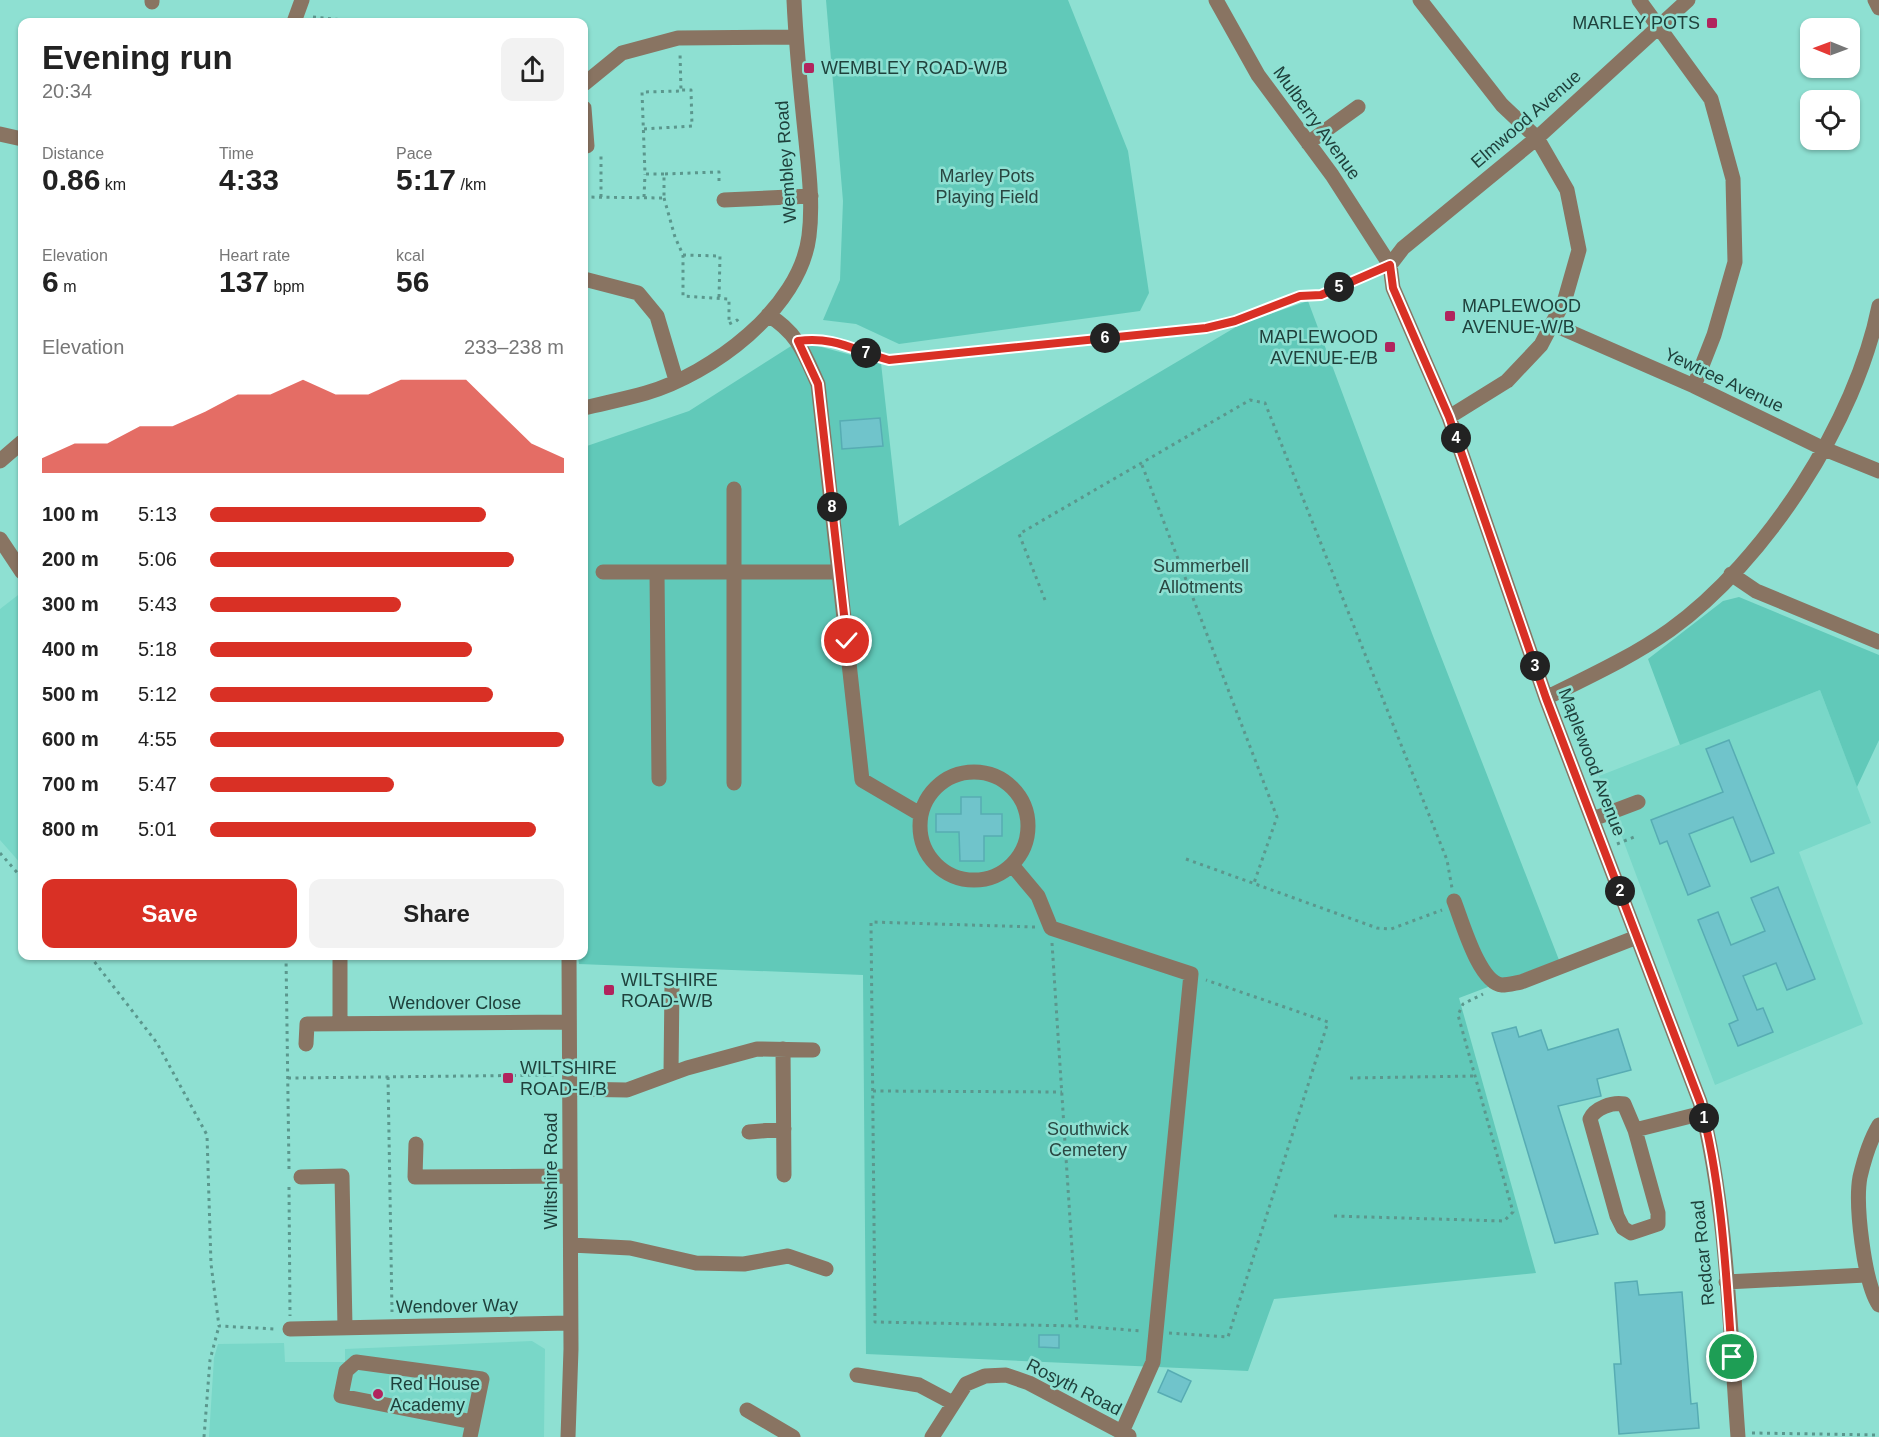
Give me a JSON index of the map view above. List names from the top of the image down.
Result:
{
  "streets": {
    "street": [
      "Elmwood Avenue",
      "Mulberry Avenue",
      "Wembley Road",
      "Yewtree Avenue",
      "Maplewood Avenue",
      "Wendover Close",
      "Wiltshire Road",
      "Redcar Road",
      "Wendover Way",
      "Rosyth Road"
    ]
  },
  "crossings": [
    ["Elmwood Avenue", "Mulberry Avenue"],
    ["Elmwood Avenue", "Maplewood Avenue"],
    ["Mulberry Avenue", "Maplewood Avenue"],
    ["Maplewood Avenue", "Redcar Road"],
    ["Wendover Close", "Wiltshire Road"],
    ["Wiltshire Road", "Wendover Way"]
  ],
  "parks": ["Marley Pots Playing Field", "Summerbell Allotments", "Southwick Cemetery"],
  "places": {
    "transit": [
      "MARLEY POTS",
      "WEMBLEY ROAD-W/B",
      "MAPLEWOOD AVENUE-W/B",
      "MAPLEWOOD AVENUE-E/B",
      "WILTSHIRE ROAD-W/B",
      "WILTSHIRE ROAD-E/B"
    ],
    "other": ["Red House Academy"]
  },
  "north": "left",
  "page": {
    "heading": ["Evening run", "20:34"],
    "stats": [
      ["Distance", "0.86 km"],
      ["Time", "4:33"],
      ["Pace", "5:17 /km"],
      ["Elevation", "6 m"],
      ["Heart rate", "137 bpm"],
      ["kcal", "56"]
    ],
    "pins": [
      "5",
      "6",
      "7",
      "4",
      "8",
      "3",
      "2",
      "1"
    ],
    "chart": ["Elevation", "233–238 m"],
    "list": [
      {
        "name": "100 m",
        "note": "5:13"
      },
      {
        "name": "200 m",
        "note": "5:06"
      },
      {
        "name": "300 m",
        "note": "5:43"
      },
      {
        "name": "400 m",
        "note": "5:18"
      },
      {
        "name": "500 m",
        "note": "5:12"
      },
      {
        "name": "600 m",
        "note": "4:55"
      },
      {
        "name": "700 m",
        "note": "5:47"
      },
      {
        "name": "800 m",
        "note": "5:01"
      }
    ],
    "buttons": ["Save", "Share"]
  }
}
